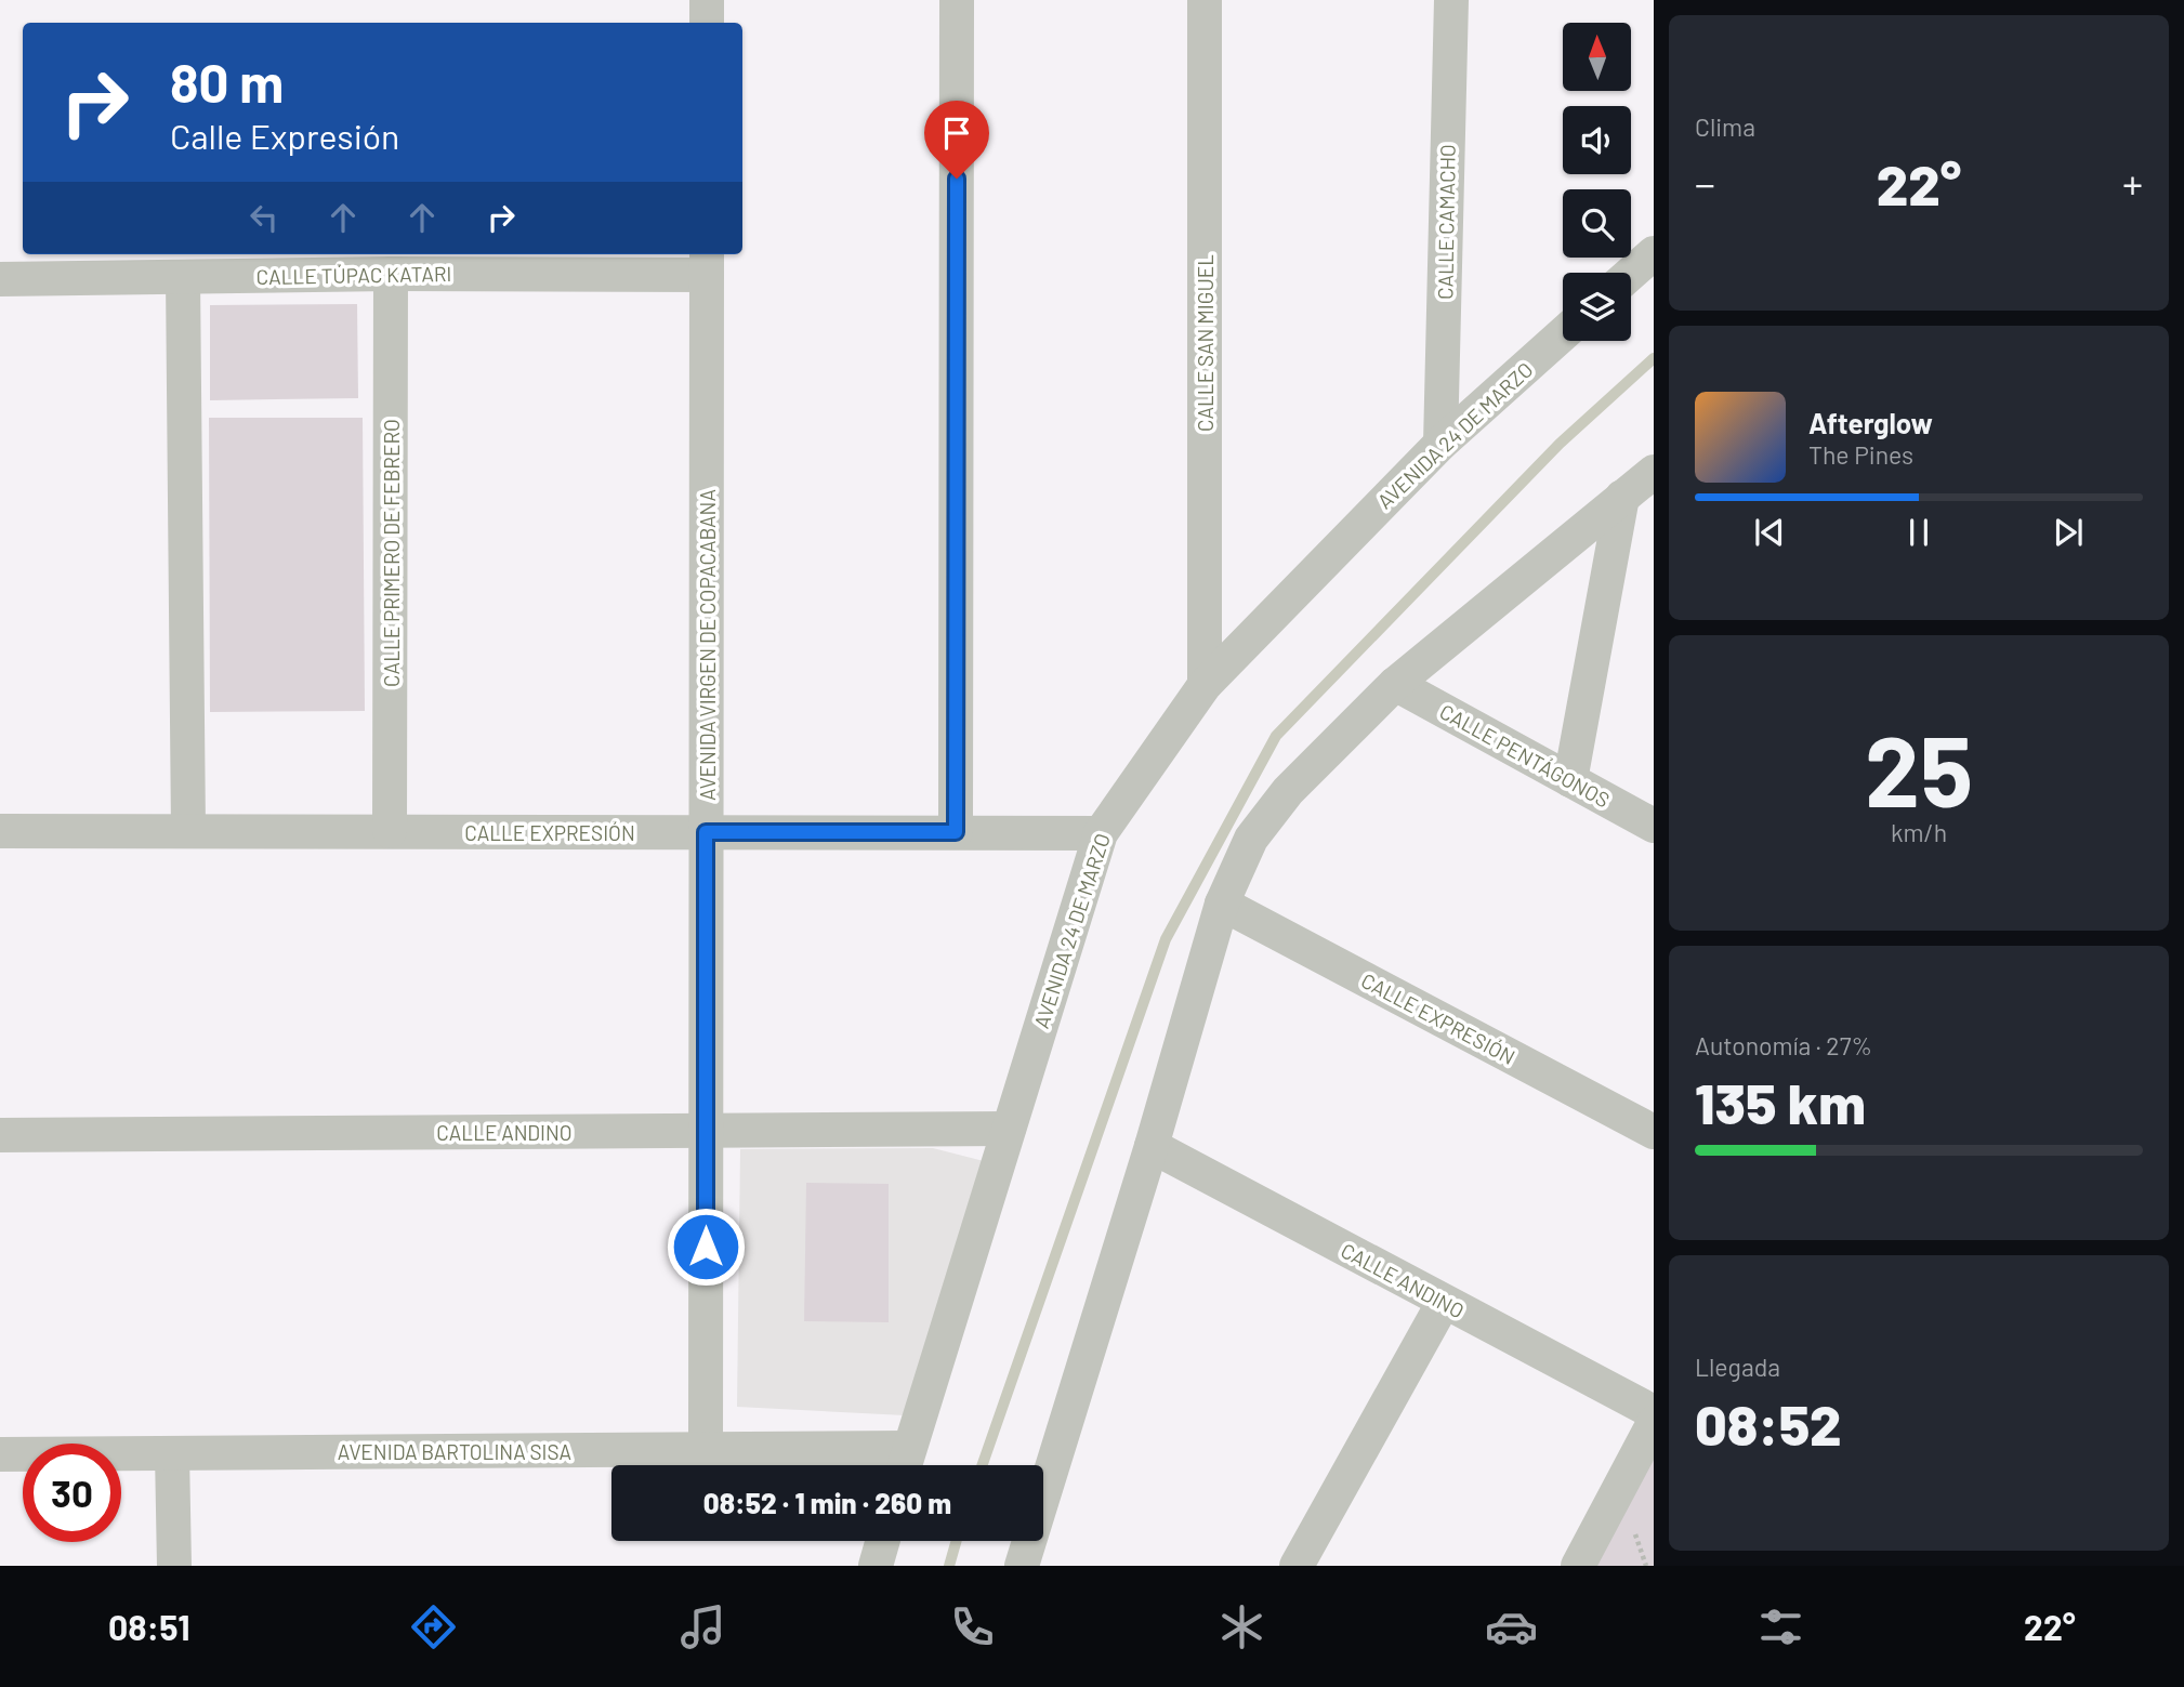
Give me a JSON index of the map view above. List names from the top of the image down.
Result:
{
  "streets": {
    "street": [
      "CALLE CAMACHO",
      "CALLE TÚPAC KATARI",
      "CALLE SAN MIGUEL",
      "AVENIDA 24 DE MARZO",
      "CALLE PRIMERO DE FEBRERO",
      "AVENIDA VIRGEN DE COPACABANA",
      "CALLE PENTÁGONOS",
      "CALLE EXPRESIÓN",
      "CALLE ANDINO",
      "AVENIDA BARTOLINA SISA"
    ]
  },
  "crossings": [
    ["CALLE CAMACHO", "AVENIDA 24 DE MARZO"],
    ["CALLE TÚPAC KATARI", "CALLE PRIMERO DE FEBRERO"],
    ["CALLE TÚPAC KATARI", "AVENIDA VIRGEN DE COPACABANA"],
    ["CALLE SAN MIGUEL", "AVENIDA 24 DE MARZO"],
    ["AVENIDA 24 DE MARZO", "CALLE EXPRESIÓN"],
    ["AVENIDA 24 DE MARZO", "CALLE ANDINO"],
    ["AVENIDA 24 DE MARZO", "AVENIDA BARTOLINA SISA"],
    ["CALLE PRIMERO DE FEBRERO", "CALLE EXPRESIÓN"],
    ["AVENIDA VIRGEN DE COPACABANA", "CALLE EXPRESIÓN"],
    ["AVENIDA VIRGEN DE COPACABANA", "CALLE ANDINO"],
    ["AVENIDA VIRGEN DE COPACABANA", "AVENIDA BARTOLINA SISA"]
  ],
  "north": "top",
  "page": {
    "tile": [
      "Clima",
      ["25", "km/h"],
      ["Autonomía · 27%", "135 km"],
      ["Llegada", "08:52"]
    ],
    "turn": ["80 m", "Calle Expresión"],
    "heat": ["−", "22°", "+"],
    "song": ["Afterglow", "The Pines"],
    "limit": "30",
    "trip": "08:52 · 1 min · 260 m",
    "tabs": ["08:51", "22°"]
  }
}
